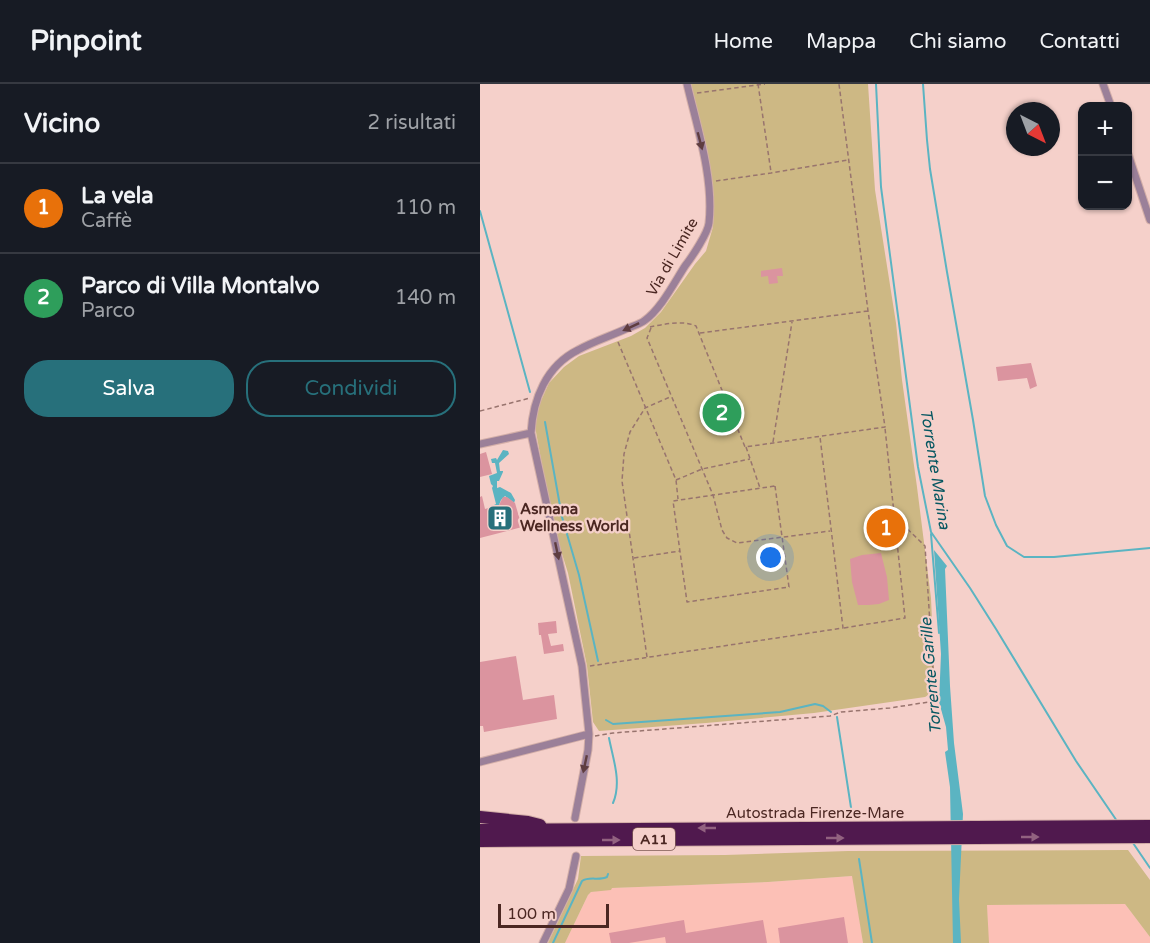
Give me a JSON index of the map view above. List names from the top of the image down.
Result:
{
  "streets": {
    "highway": ["Autostrada Firenze-Mare", "A11"],
    "street": ["Via di Limite"]
  },
  "one_way": ["Via di Limite"],
  "water": ["Torrente Marina", "Torrente Garille"],
  "places": {
    "building": ["Asmana Wellness World"]
  },
  "scale_bar": "100 m",
  "north": "bottom right",
  "page": {
    "header": "Pinpoint",
    "nav": [
      "Home",
      "Mappa",
      "Chi siamo",
      "Contatti"
    ],
    "heading": ["Vicino", "2 risultati"],
    "map_buttons": ["+", "−"],
    "list": [
      {
        "mark": "1",
        "name": "La vela",
        "note": "Caffè",
        "value": "110 m"
      },
      {
        "mark": "2",
        "name": "Parco di Villa Montalvo",
        "note": "Parco",
        "value": "140 m"
      }
    ],
    "buttons": ["Salva", "Condividi"],
    "pins": ["2", "1"],
    "scale": "100 m"
  }
}
